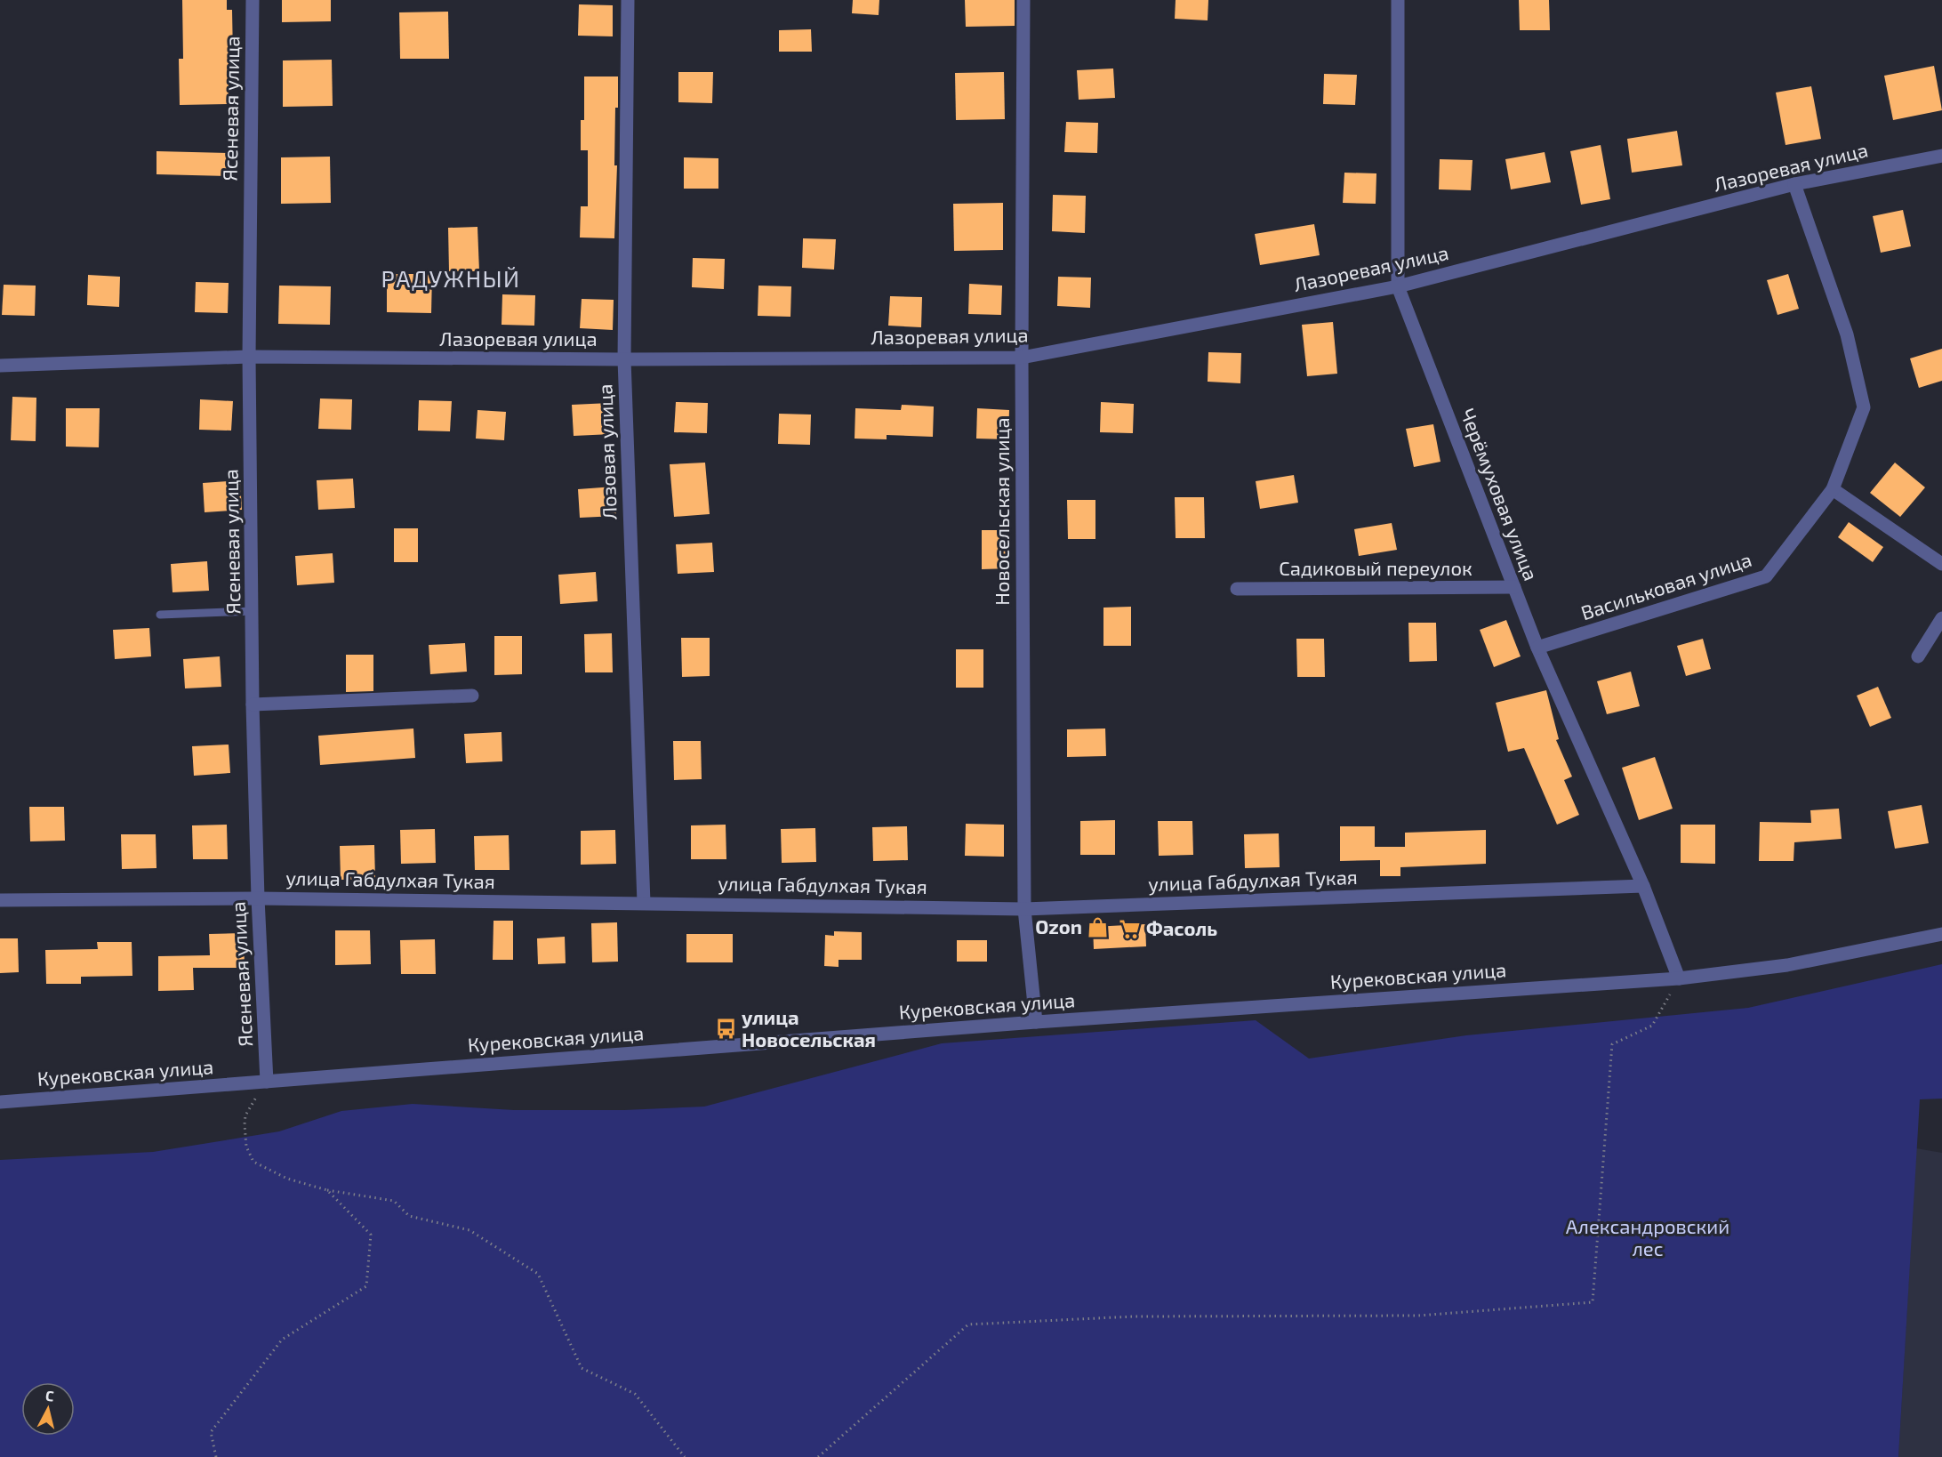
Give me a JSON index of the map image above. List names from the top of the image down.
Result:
{
  "streets": {
    "street": [
      "Ясеневая улица",
      "Лазоревая улица",
      "Лозовая улица",
      "Черёмуховая улица",
      "Новосельская улица",
      "Садиковый переулок",
      "Васильковая улица",
      "улица Габдулхая Тукая",
      "Курековская улица"
    ]
  },
  "crossings": [
    ["Ясеневая улица", "Лазоревая улица"],
    ["Ясеневая улица", "улица Габдулхая Тукая"],
    ["Ясеневая улица", "Курековская улица"],
    ["Лазоревая улица", "Лозовая улица"],
    ["Лазоревая улица", "Черёмуховая улица"],
    ["Лазоревая улица", "Новосельская улица"],
    ["Лазоревая улица", "Васильковая улица"],
    ["Лозовая улица", "улица Габдулхая Тукая"],
    ["Черёмуховая улица", "Садиковый переулок"],
    ["Черёмуховая улица", "Васильковая улица"],
    ["Черёмуховая улица", "улица Габдулхая Тукая"],
    ["Черёмуховая улица", "Курековская улица"],
    ["Новосельская улица", "улица Габдулхая Тукая"],
    ["Новосельская улица", "Курековская улица"]
  ],
  "districts": ["РАДУЖНЫЙ"],
  "parks": ["Александровский лес"],
  "places": {
    "shop": ["Ozon"],
    "supermarket": ["Фасоль"],
    "bus stop": ["улица Новосельская"]
  },
  "north": "top"
}
